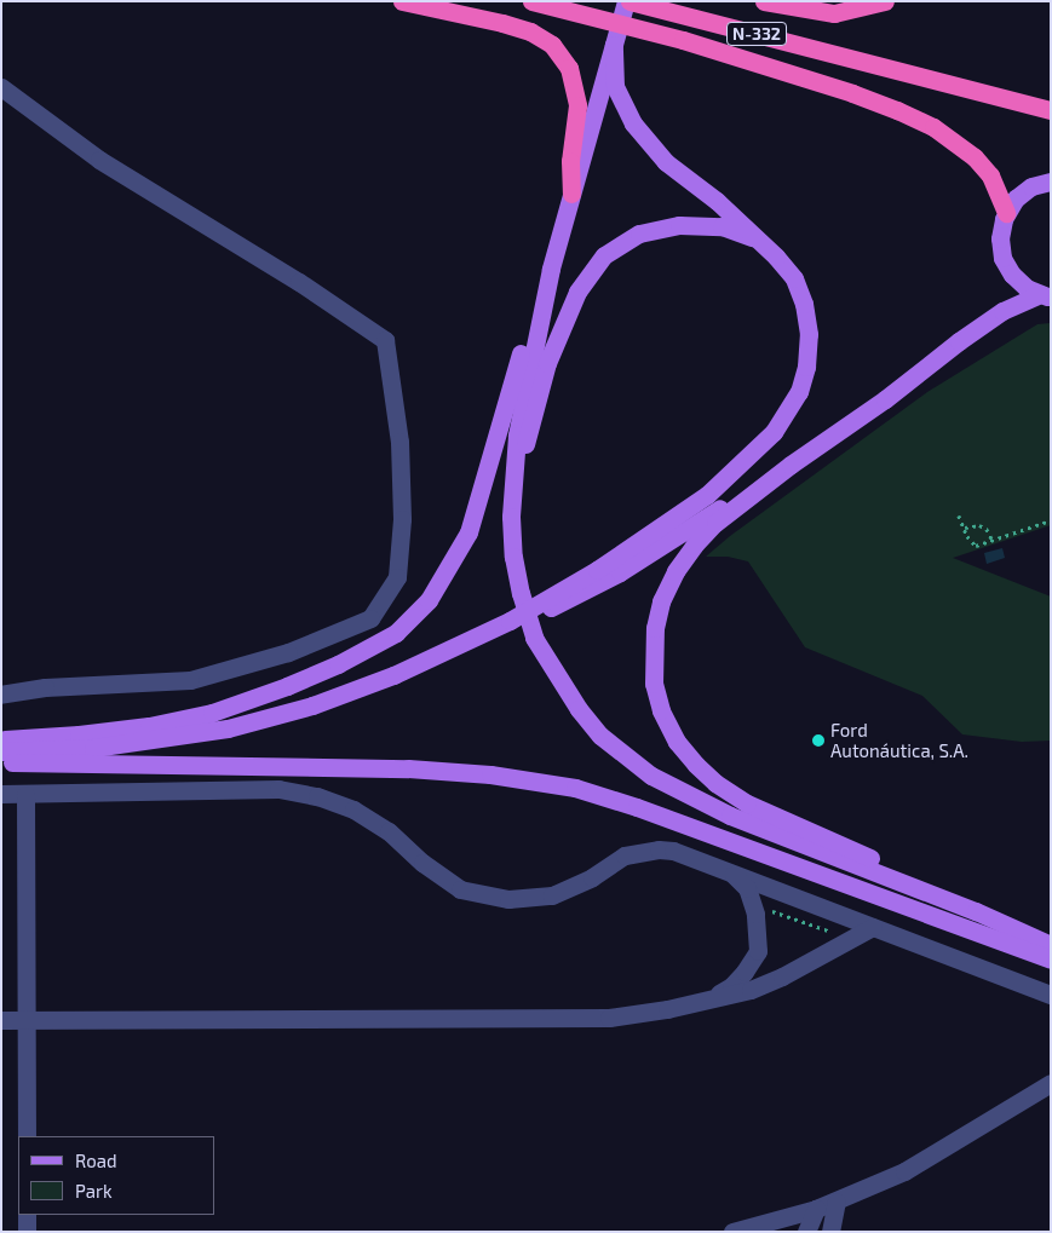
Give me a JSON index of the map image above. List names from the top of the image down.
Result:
{
  "streets": {
    "highway": ["N-332"]
  },
  "places": ["Ford Autonáutica, S.A."],
  "legend": ["Road", "Park"]
}
